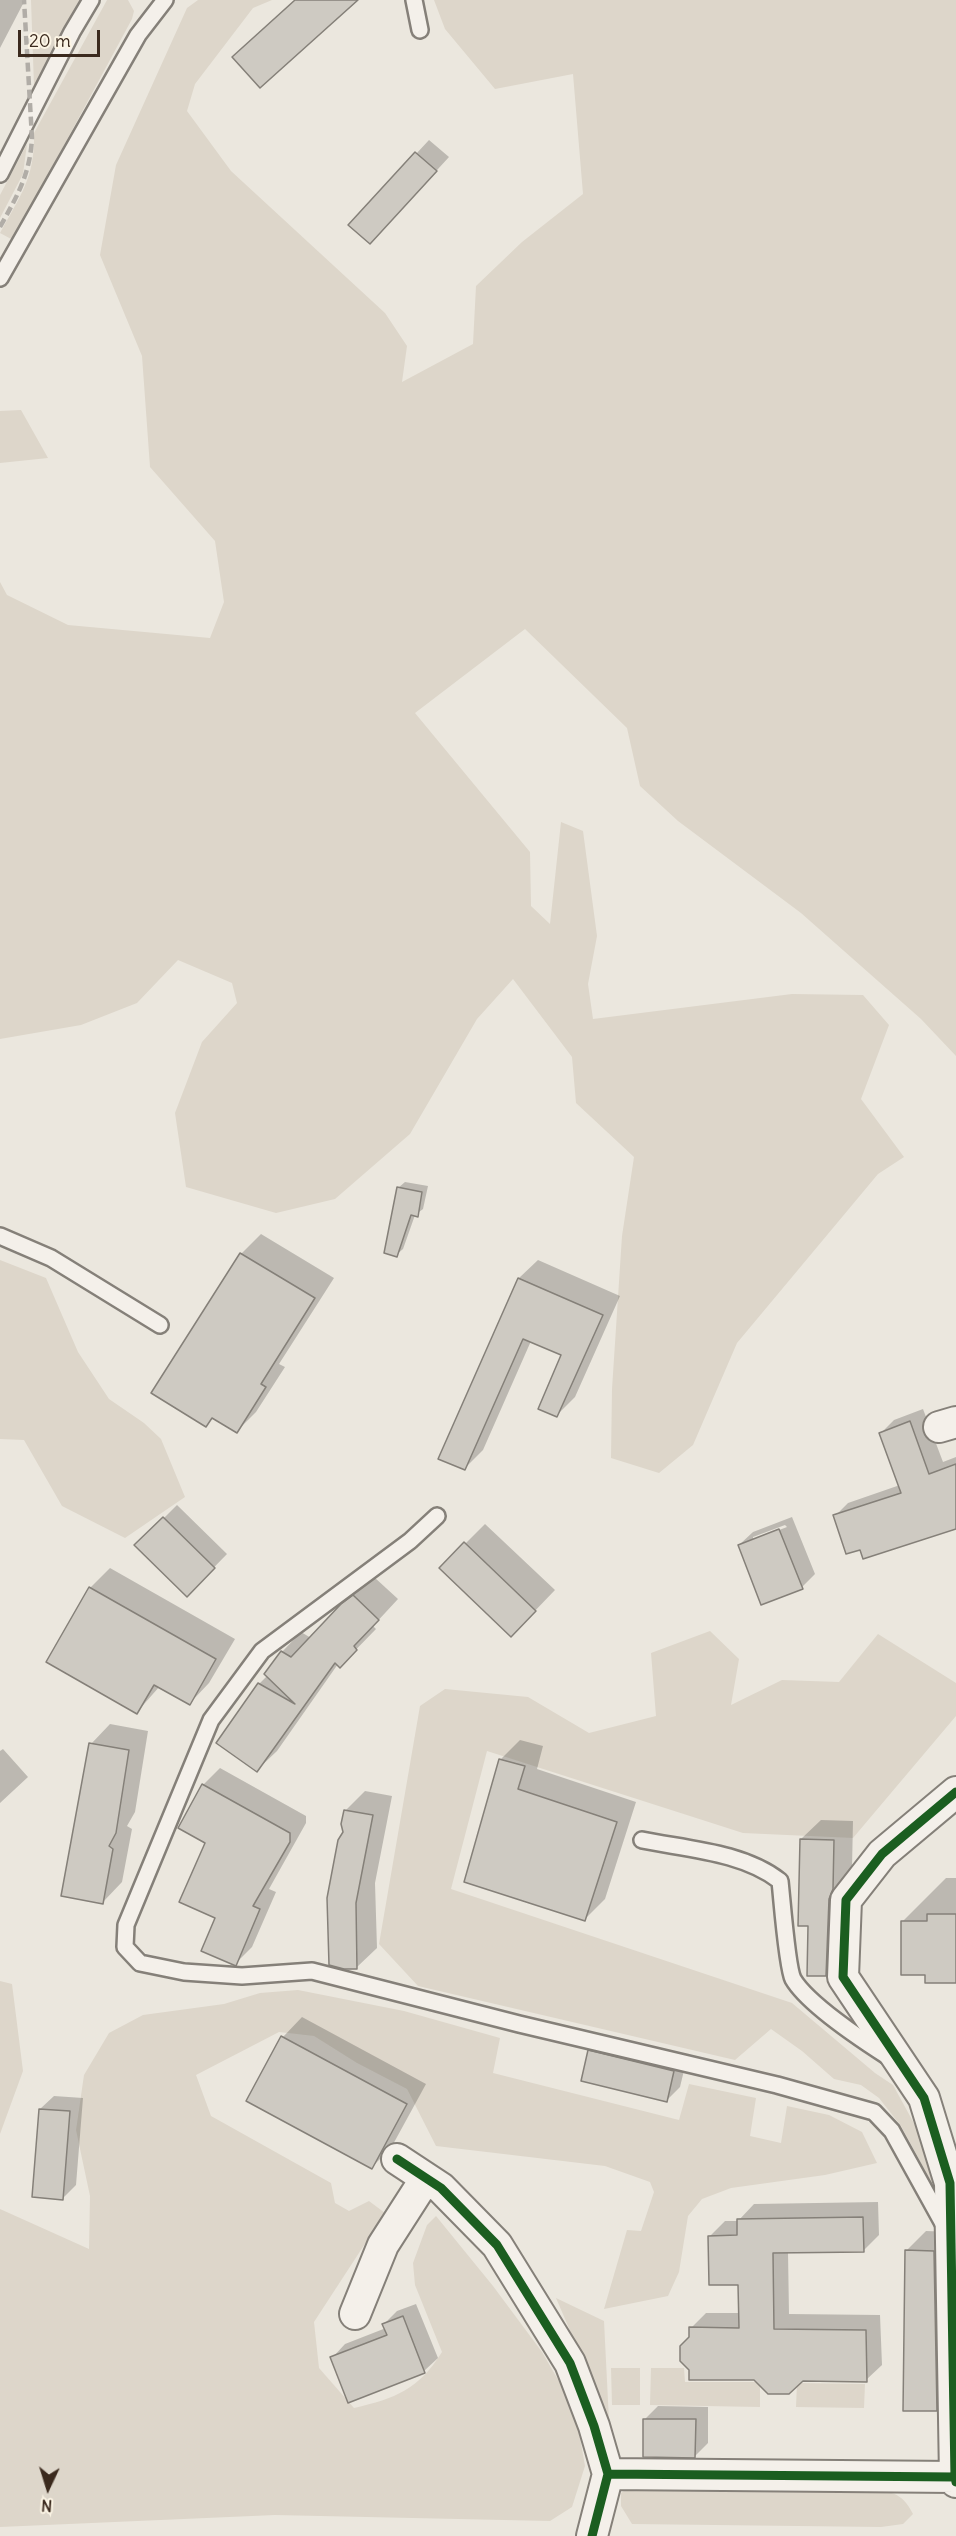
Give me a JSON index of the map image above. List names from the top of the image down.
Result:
{
  "scale_bar": "20 m",
  "north": "bottom"
}
